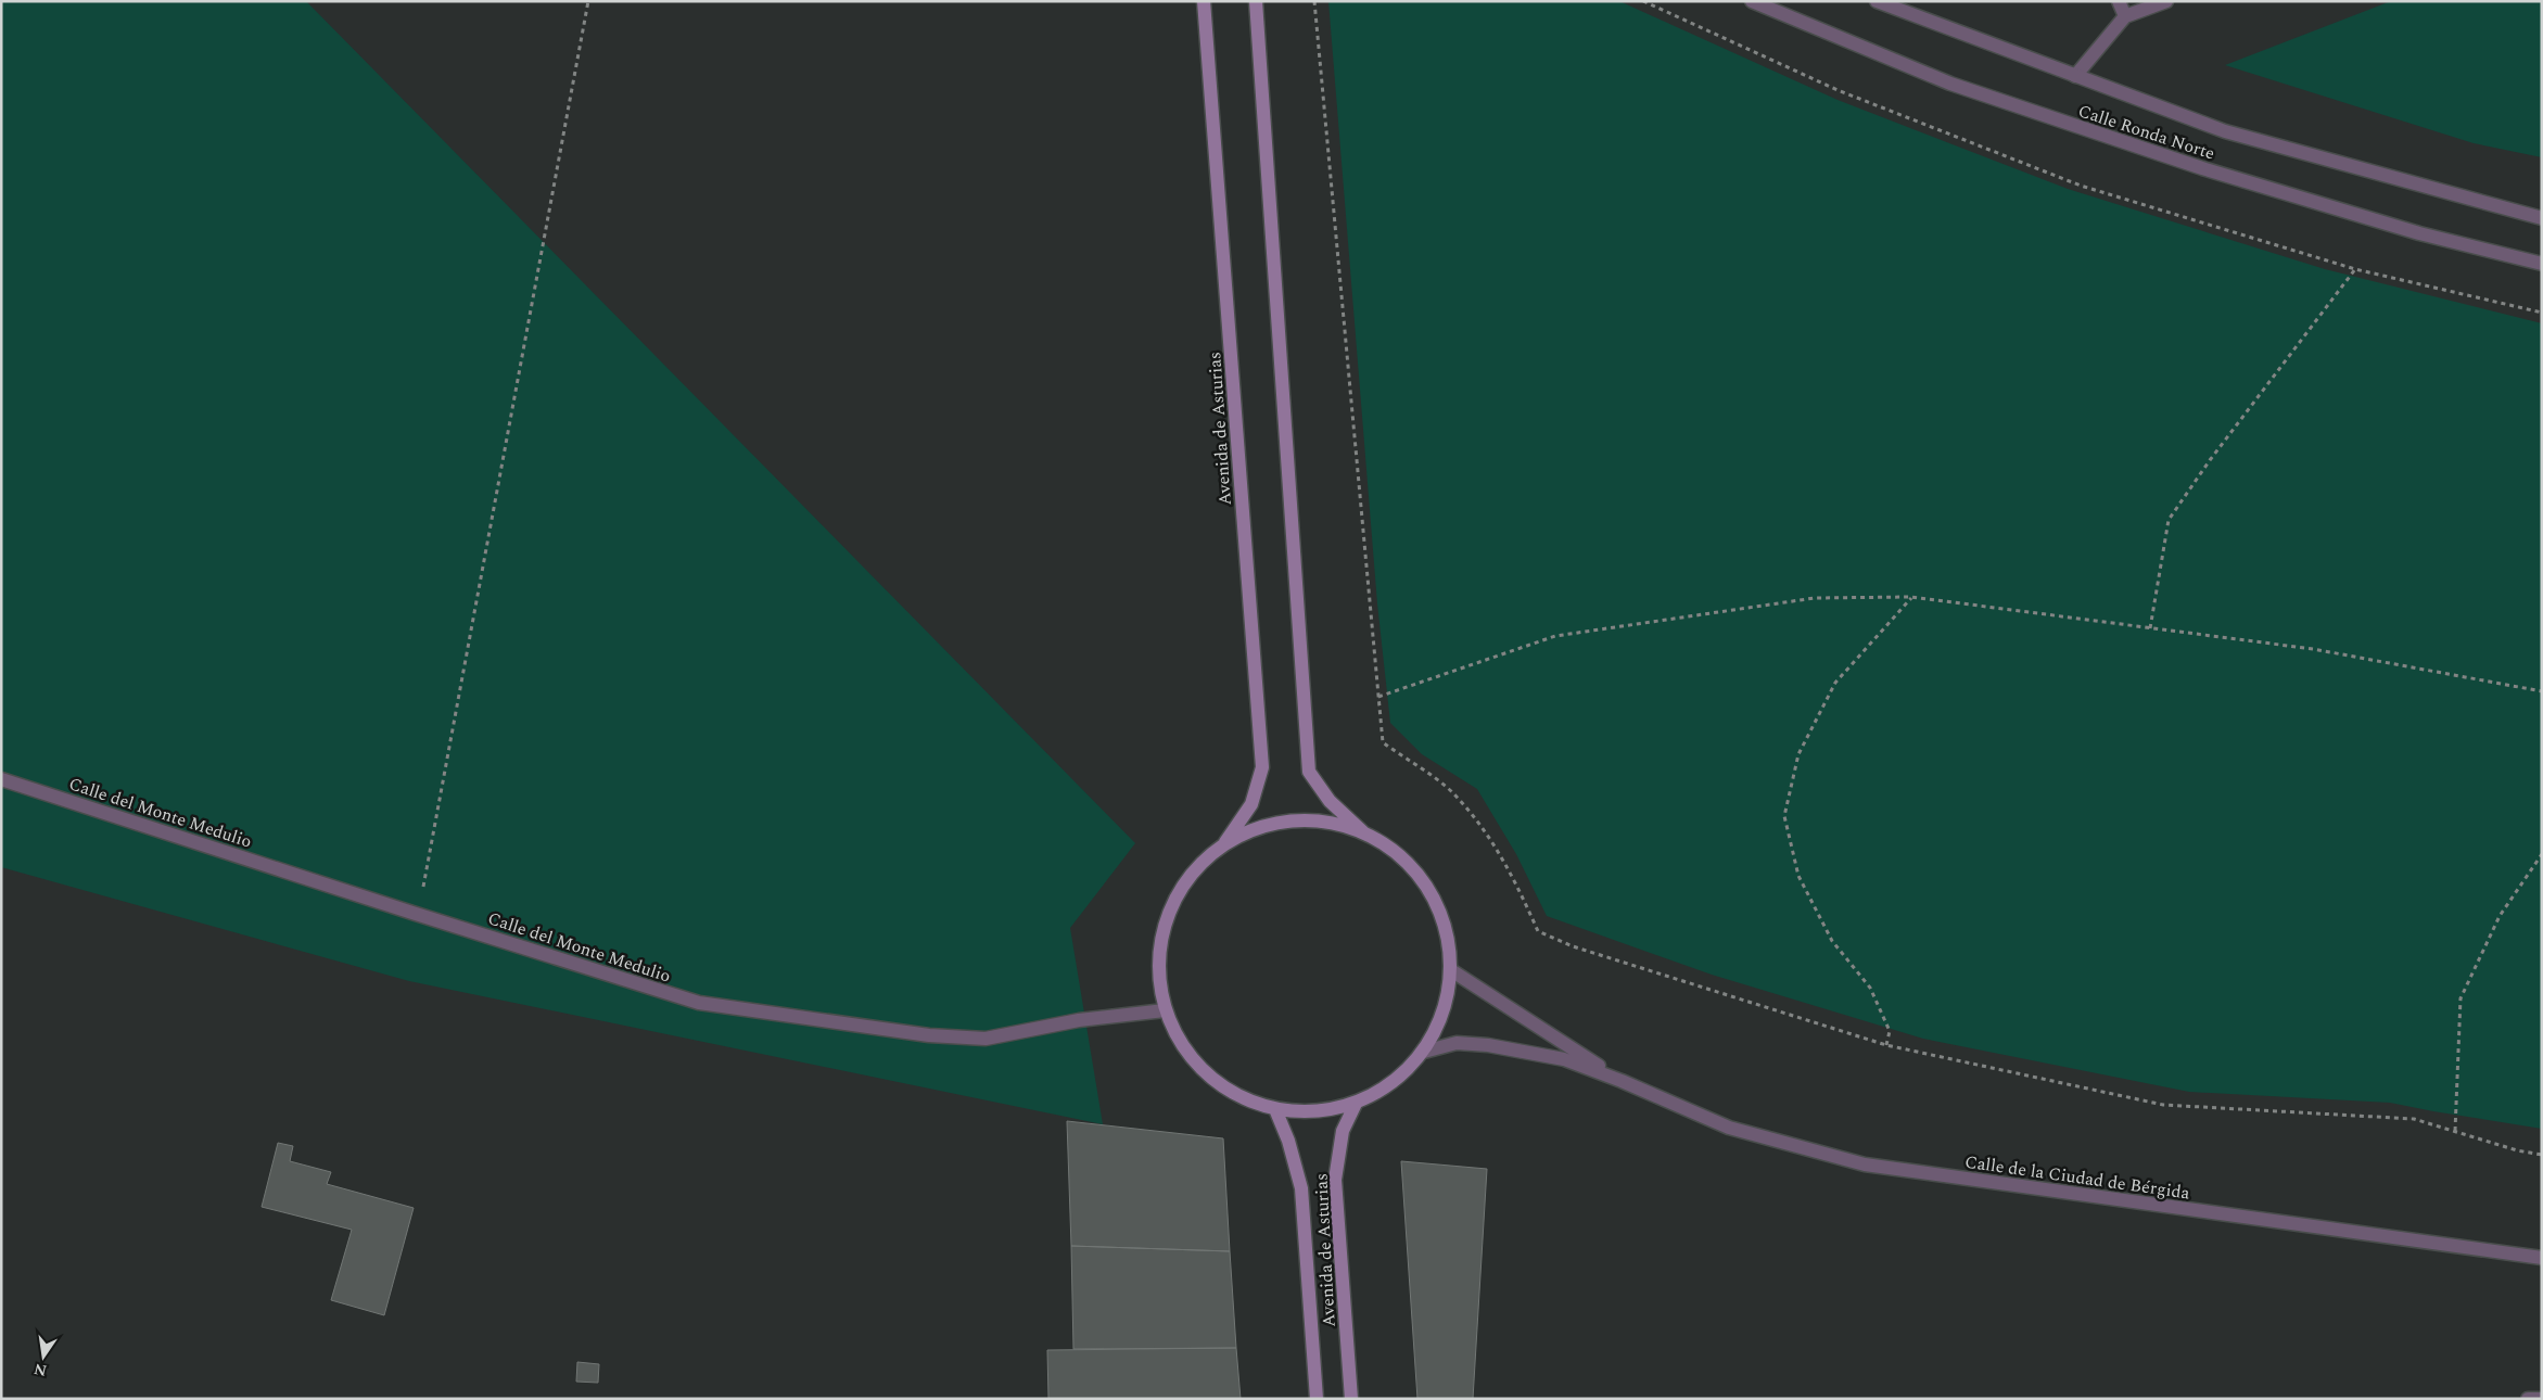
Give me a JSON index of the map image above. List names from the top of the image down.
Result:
{
  "streets": {
    "main road": ["Avenida de Asturias"],
    "street": ["Calle Ronda Norte", "Calle del Monte Medulio", "Calle de la Ciudad de Bérgida"]
  },
  "north": "bottom"
}
